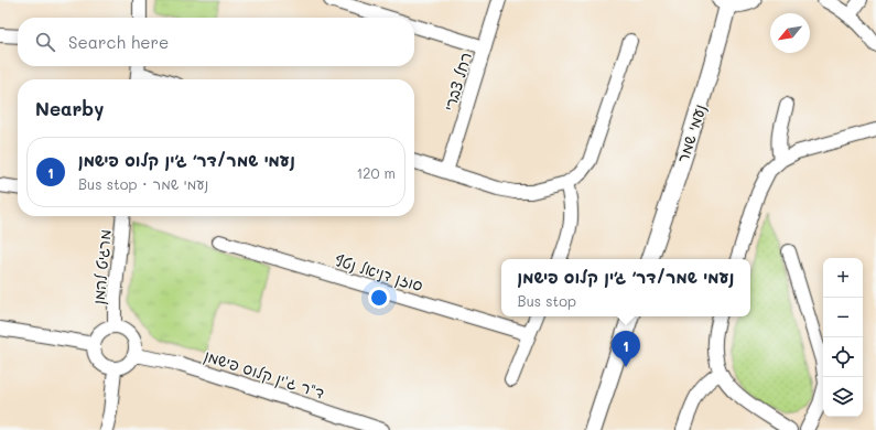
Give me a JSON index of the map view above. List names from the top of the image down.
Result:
{
  "streets": {
    "street": [
      "רחל צברי",
      "נעמי שמר",
      "מרגיט להמן",
      "סוזן דניאל נטף",
      "ד\"ר ג'ין קלוס פישמן"
    ]
  },
  "crossings": [
    ["מרגיט להמן", "ד\"ר ג'ין קלוס פישמן"]
  ],
  "north": "bottom left",
  "page": {
    "search": "Search here",
    "heading": "Nearby",
    "list": [
      {
        "mark": "1",
        "name": "נעמי שמר/דר׳ ג׳ין קלוס פישמן",
        "note": "Bus stop · נעמי שמר",
        "value": "120 m"
      }
    ],
    "map_buttons": ["+", "−"],
    "popup": ["נעמי שמר/דר׳ ג׳ין קלוס פישמן", "Bus stop"],
    "pins": "1"
  }
}
